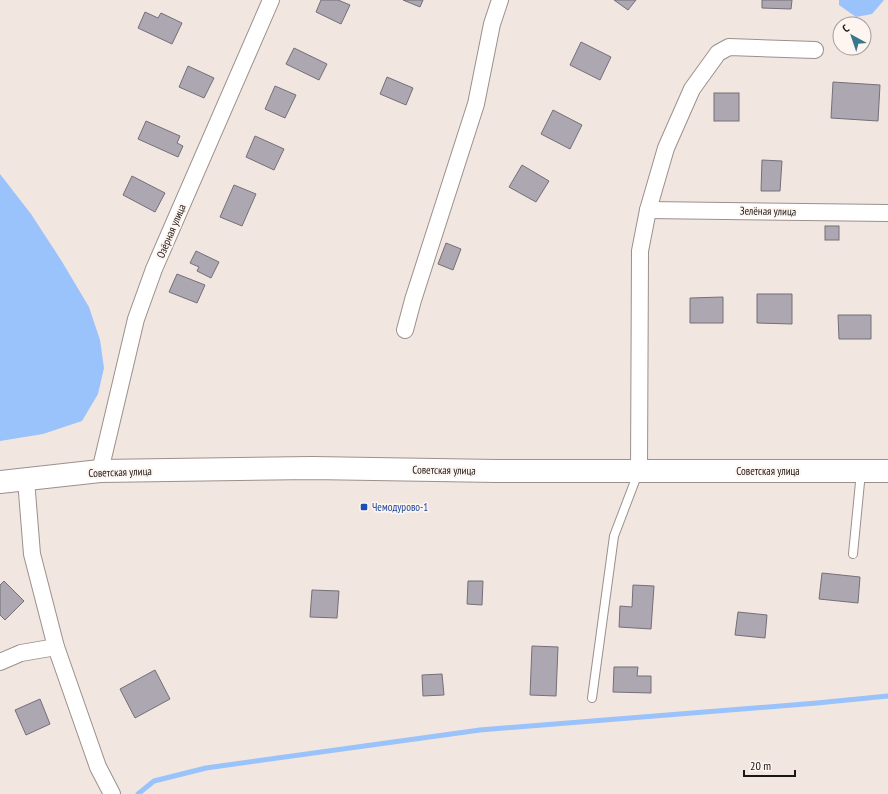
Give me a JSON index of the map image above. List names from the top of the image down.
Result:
{
  "streets": {
    "street": ["Зелёная улица", "Озёрная улица", "Советская улица"]
  },
  "crossings": [
    ["Озёрная улица", "Советская улица"]
  ],
  "places": {
    "transit": ["Чемодурово-1"]
  },
  "scale_bar": "20 m",
  "north": "top left"
}
